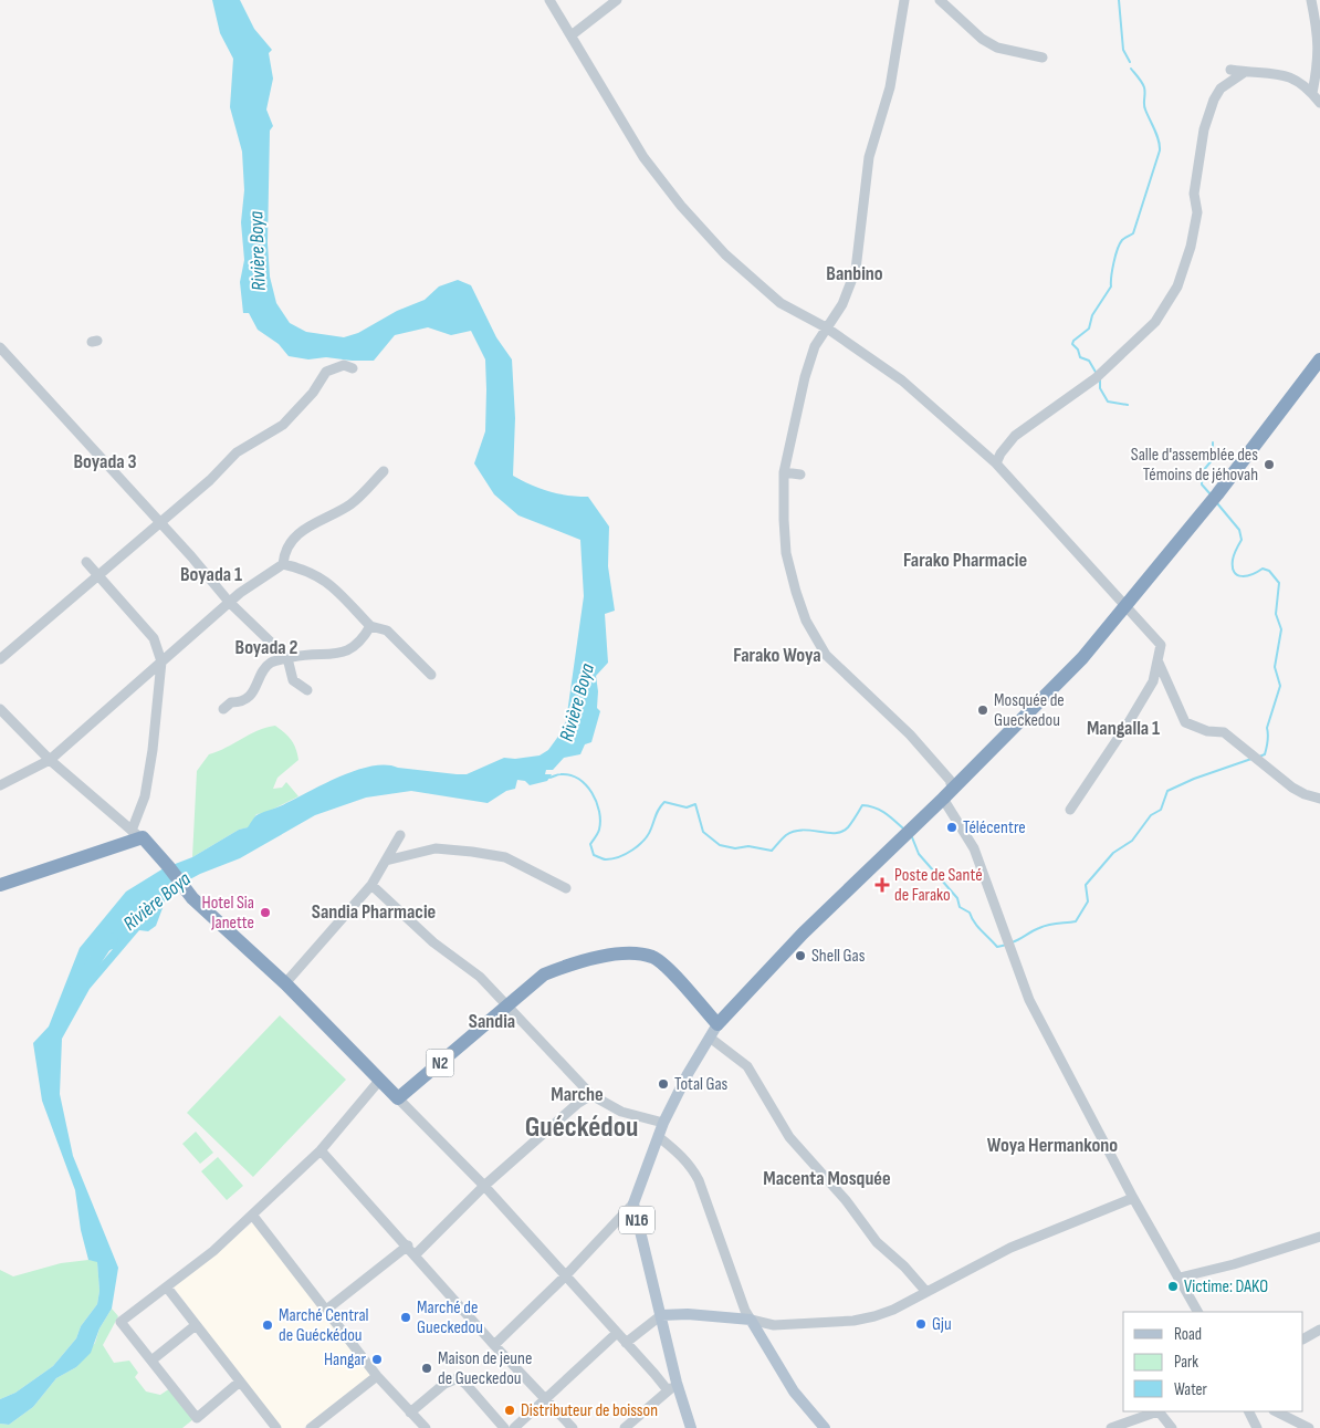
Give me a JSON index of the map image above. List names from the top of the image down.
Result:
{
  "streets": {
    "highway": ["N2"],
    "main road": ["N16"]
  },
  "crossings": [
    ["N2", "N16"]
  ],
  "districts": [
    "Banbino",
    "Boyada 3",
    "Farako Pharmacie",
    "Boyada 1",
    "Boyada 2",
    "Farako Woya",
    "Mangalla 1",
    "Sandia Pharmacie",
    "Sandia",
    "Marche",
    "Guéckédou",
    "Woya Hermankono",
    "Macenta Mosquée"
  ],
  "water": ["Rivière Boya"],
  "places": {
    "other": [
      "Salle d'assemblée des Témoins de jéhovah",
      "Mosquée de Gueckedou",
      "Télécentre",
      "Hotel Sia Janette",
      "Shell Gas",
      "Total Gas",
      "Victime: DAKO",
      "Marché de Gueckedou",
      "Gju",
      "Marché Central de Guéckédou",
      "Hangar",
      "Maison de jeune de Gueckedou",
      "Distributeur de boisson"
    ],
    "health": ["Poste de Santé de Farako"]
  },
  "legend": ["Road", "Park", "Water"]
}
